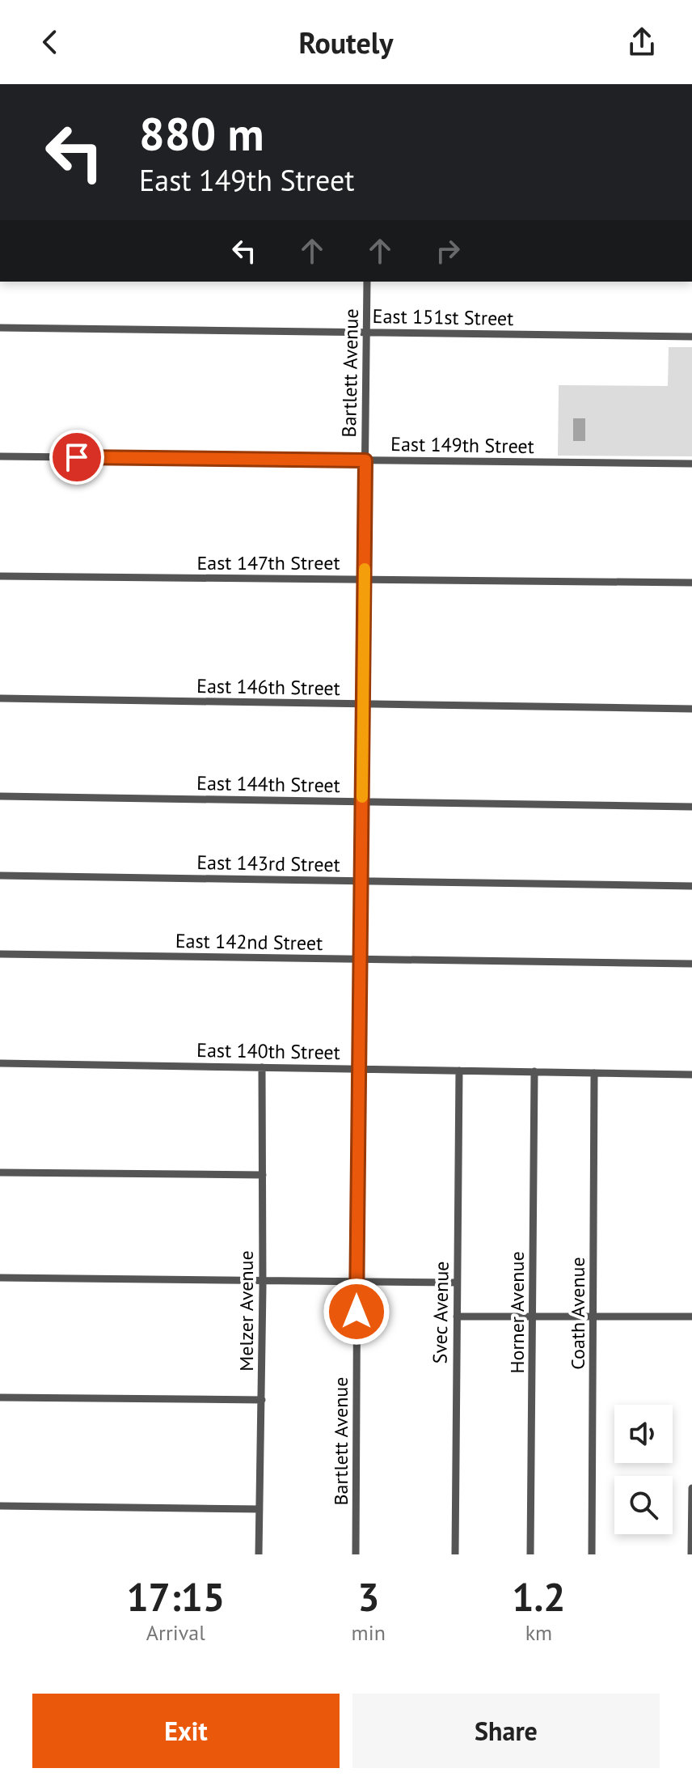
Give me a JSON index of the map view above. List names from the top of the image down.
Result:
{
  "streets": {
    "street": [
      "East 151st Street",
      "Bartlett Avenue",
      "East 149th Street",
      "East 147th Street",
      "East 146th Street",
      "East 144th Street",
      "East 143rd Street",
      "East 142nd Street",
      "East 140th Street",
      "Melzer Avenue",
      "Svec Avenue",
      "Horner Avenue",
      "Coath Avenue"
    ]
  },
  "crossings": [
    ["East 151st Street", "Bartlett Avenue"],
    ["Bartlett Avenue", "East 149th Street"],
    ["Bartlett Avenue", "East 147th Street"],
    ["Bartlett Avenue", "East 146th Street"],
    ["Bartlett Avenue", "East 144th Street"],
    ["Bartlett Avenue", "East 143rd Street"],
    ["Bartlett Avenue", "East 142nd Street"],
    ["Bartlett Avenue", "East 140th Street"],
    ["East 140th Street", "Melzer Avenue"],
    ["East 140th Street", "Svec Avenue"],
    ["East 140th Street", "Horner Avenue"],
    ["East 140th Street", "Coath Avenue"]
  ],
  "page": {
    "header": "Routely",
    "turn": ["880 m", "East 149th Street"],
    "eta": [
      "17:15",
      "Arrival",
      "3",
      "min",
      "1.2",
      "km"
    ],
    "buttons": ["Exit", "Share"]
  }
}
